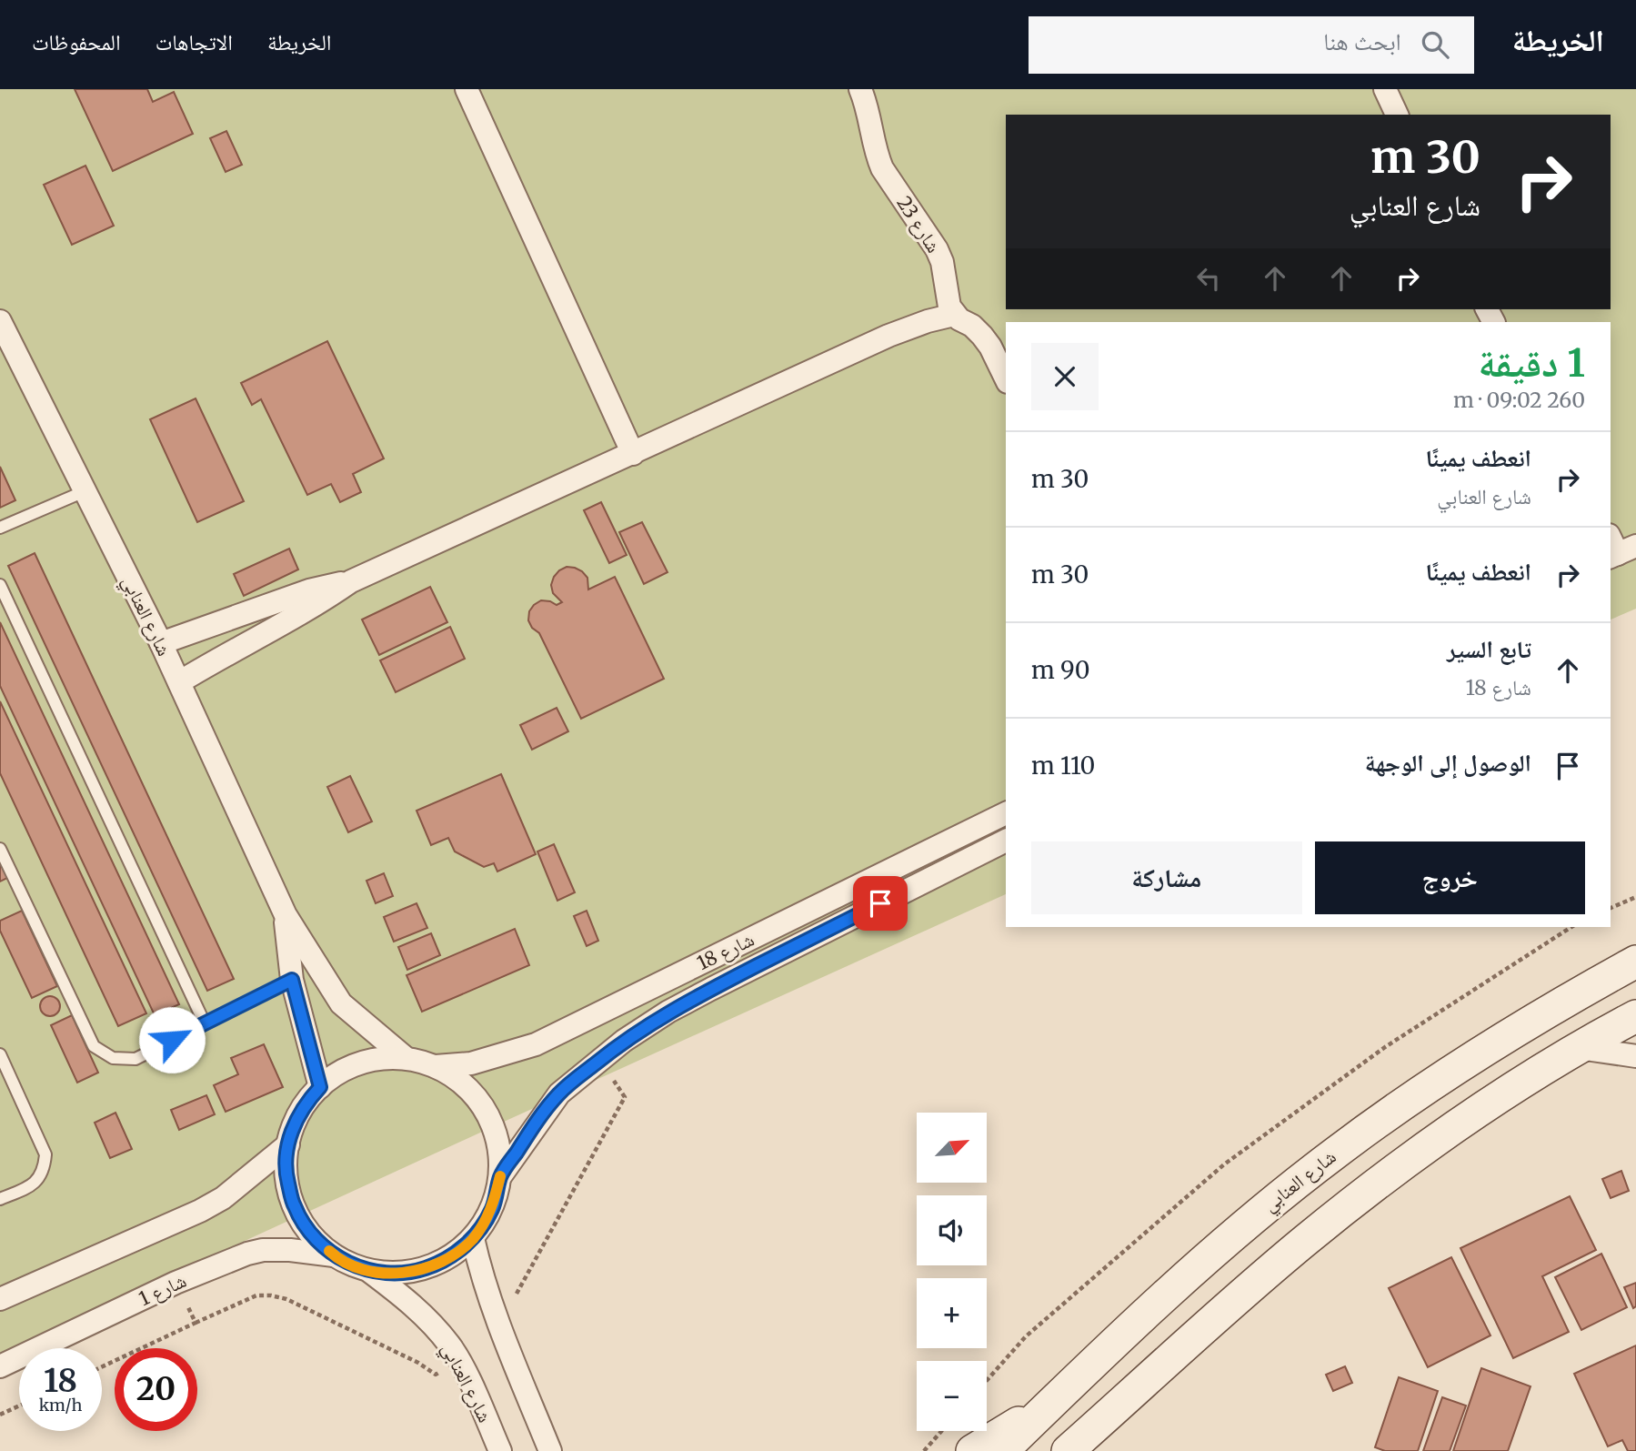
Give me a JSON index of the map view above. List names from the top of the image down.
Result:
{
  "streets": {
    "street": [
      "شارع 23",
      "شارع العنابي",
      "شارع 18",
      "شارع 1"
    ]
  },
  "crossings": [
    ["شارع العنابي", "شارع 18"],
    ["شارع العنابي", "شارع 1"],
    ["شارع 18", "شارع 1"]
  ],
  "north": "top right",
  "page": {
    "header": "الخريطة",
    "search": "ابحث هنا",
    "nav": ["الخريطة", "الاتجاهات", "المحفوظات"],
    "turn": ["30 m", "شارع العنابي"],
    "heading": ["1 دقيقة", "260 m · 09:02"],
    "list": [
      {
        "name": "انعطف يمينًا",
        "note": "شارع العنابي",
        "value": "30 m"
      },
      {
        "name": "انعطف يمينًا",
        "value": "30 m"
      },
      {
        "name": "تابع السير",
        "note": "شارع 18",
        "value": "90 m"
      },
      {
        "name": "الوصول إلى الوجهة",
        "value": "110 m"
      }
    ],
    "buttons": ["خروج", "مشاركة"],
    "map_buttons": ["+", "−"],
    "speed": "18 km/h",
    "limit": "20"
  }
}
